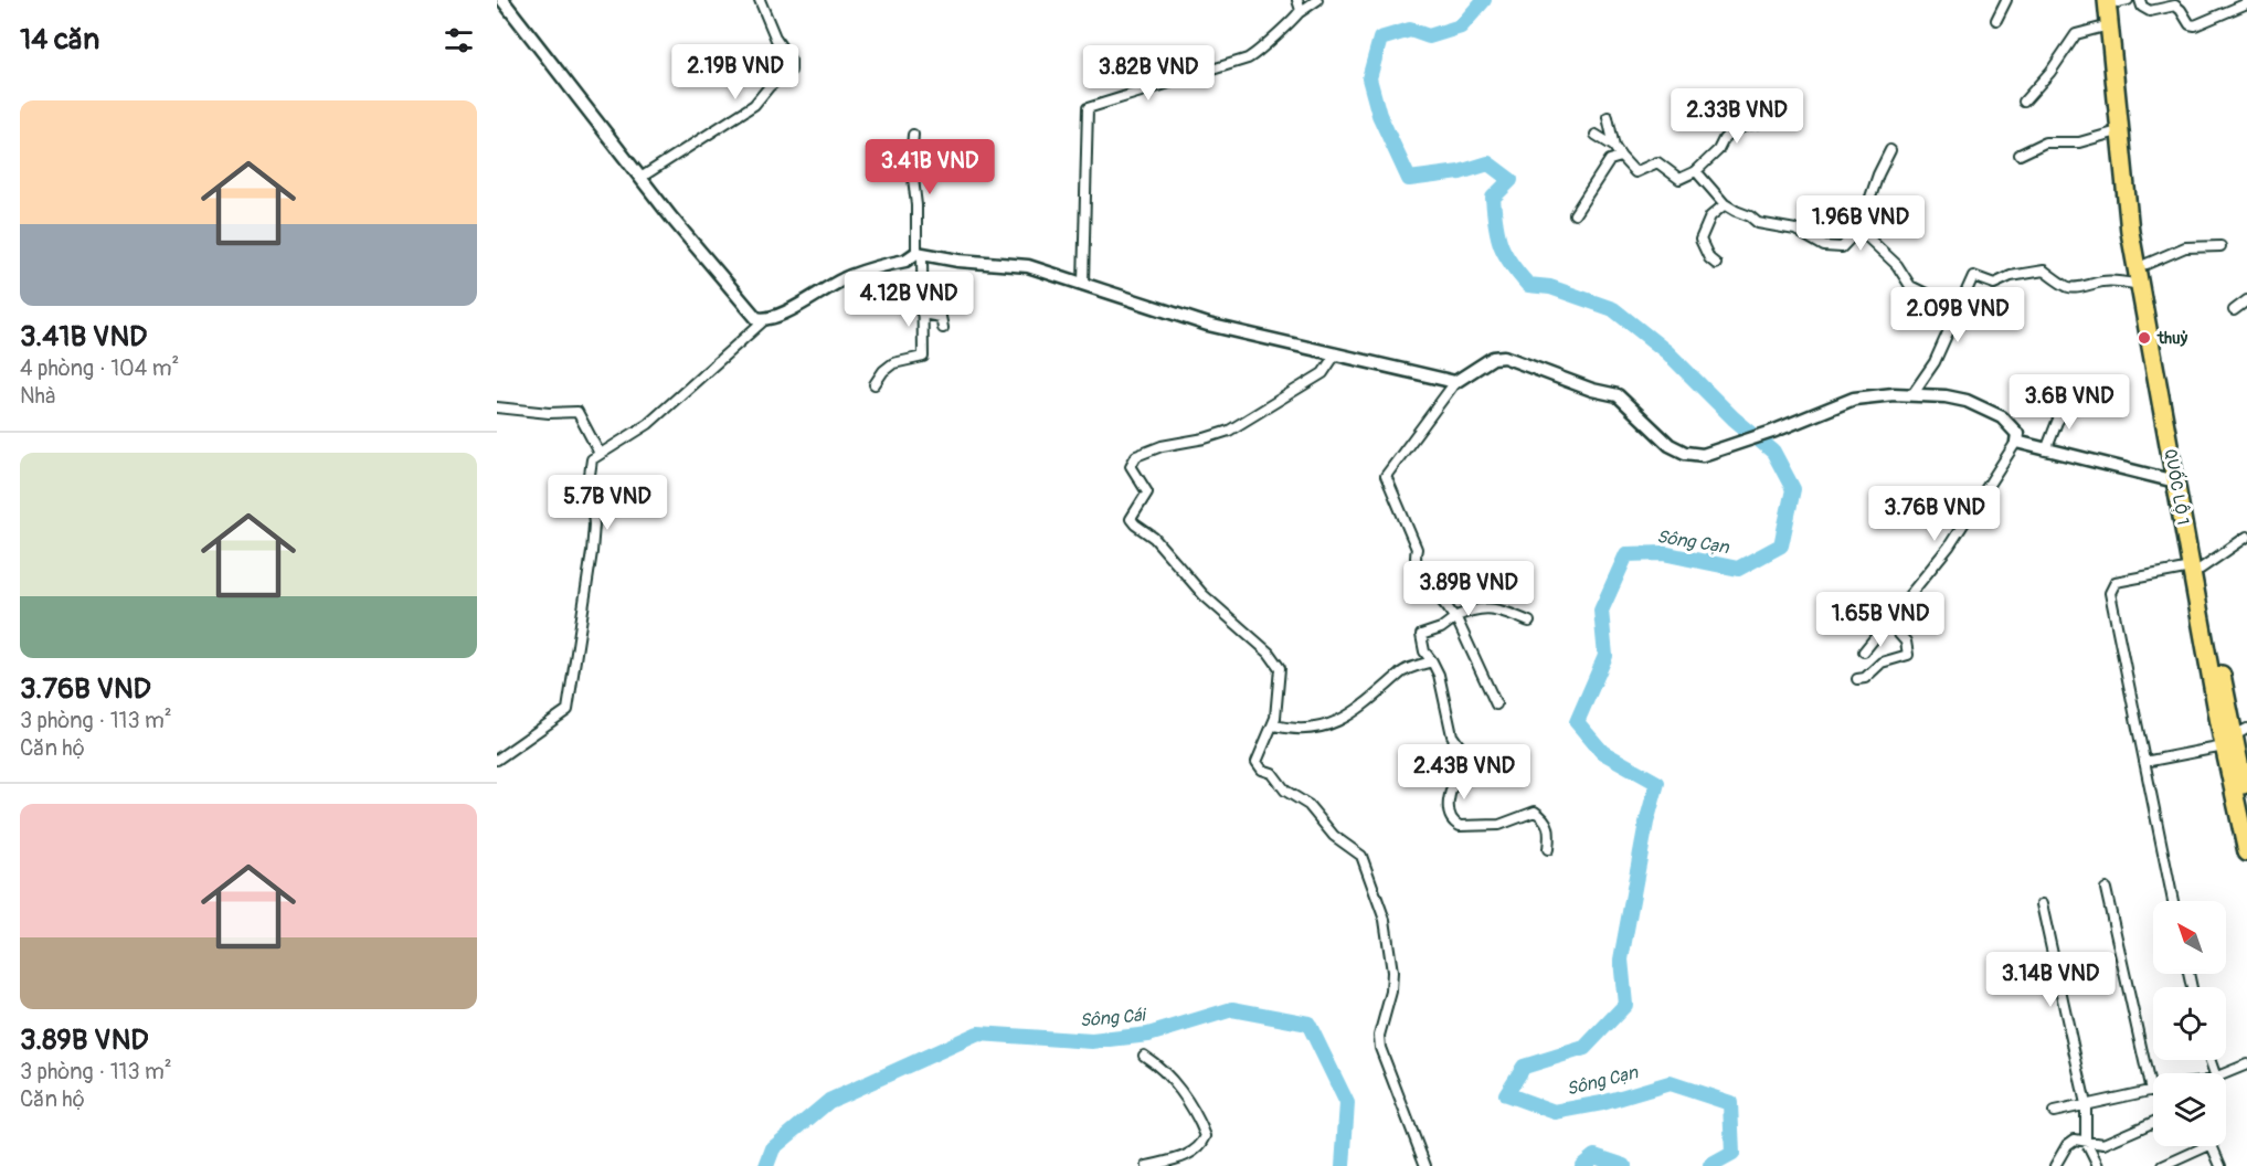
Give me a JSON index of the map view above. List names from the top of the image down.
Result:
{
  "streets": {
    "highway": ["QUỐC LỘ 1"]
  },
  "water": ["Sông Cạn", "Sông Cái"],
  "places": ["thuỷ"],
  "north": "top left",
  "page": {
    "heading": "14 căn",
    "price": [
      "2.19B VND",
      "3.82B VND",
      "2.33B VND",
      "3.41B VND",
      "1.96B VND",
      "4.12B VND",
      "2.09B VND",
      "3.6B VND",
      "5.7B VND",
      "3.76B VND",
      "3.89B VND",
      "1.65B VND",
      "2.43B VND",
      "3.14B VND"
    ],
    "list": [
      {
        "name": "3.41B VND",
        "note": "4 phòng · 104 m² · Nhà"
      },
      {
        "name": "3.76B VND",
        "note": "3 phòng · 113 m² · Căn hộ"
      },
      {
        "name": "3.89B VND",
        "note": "3 phòng · 113 m² · Căn hộ"
      }
    ]
  }
}
